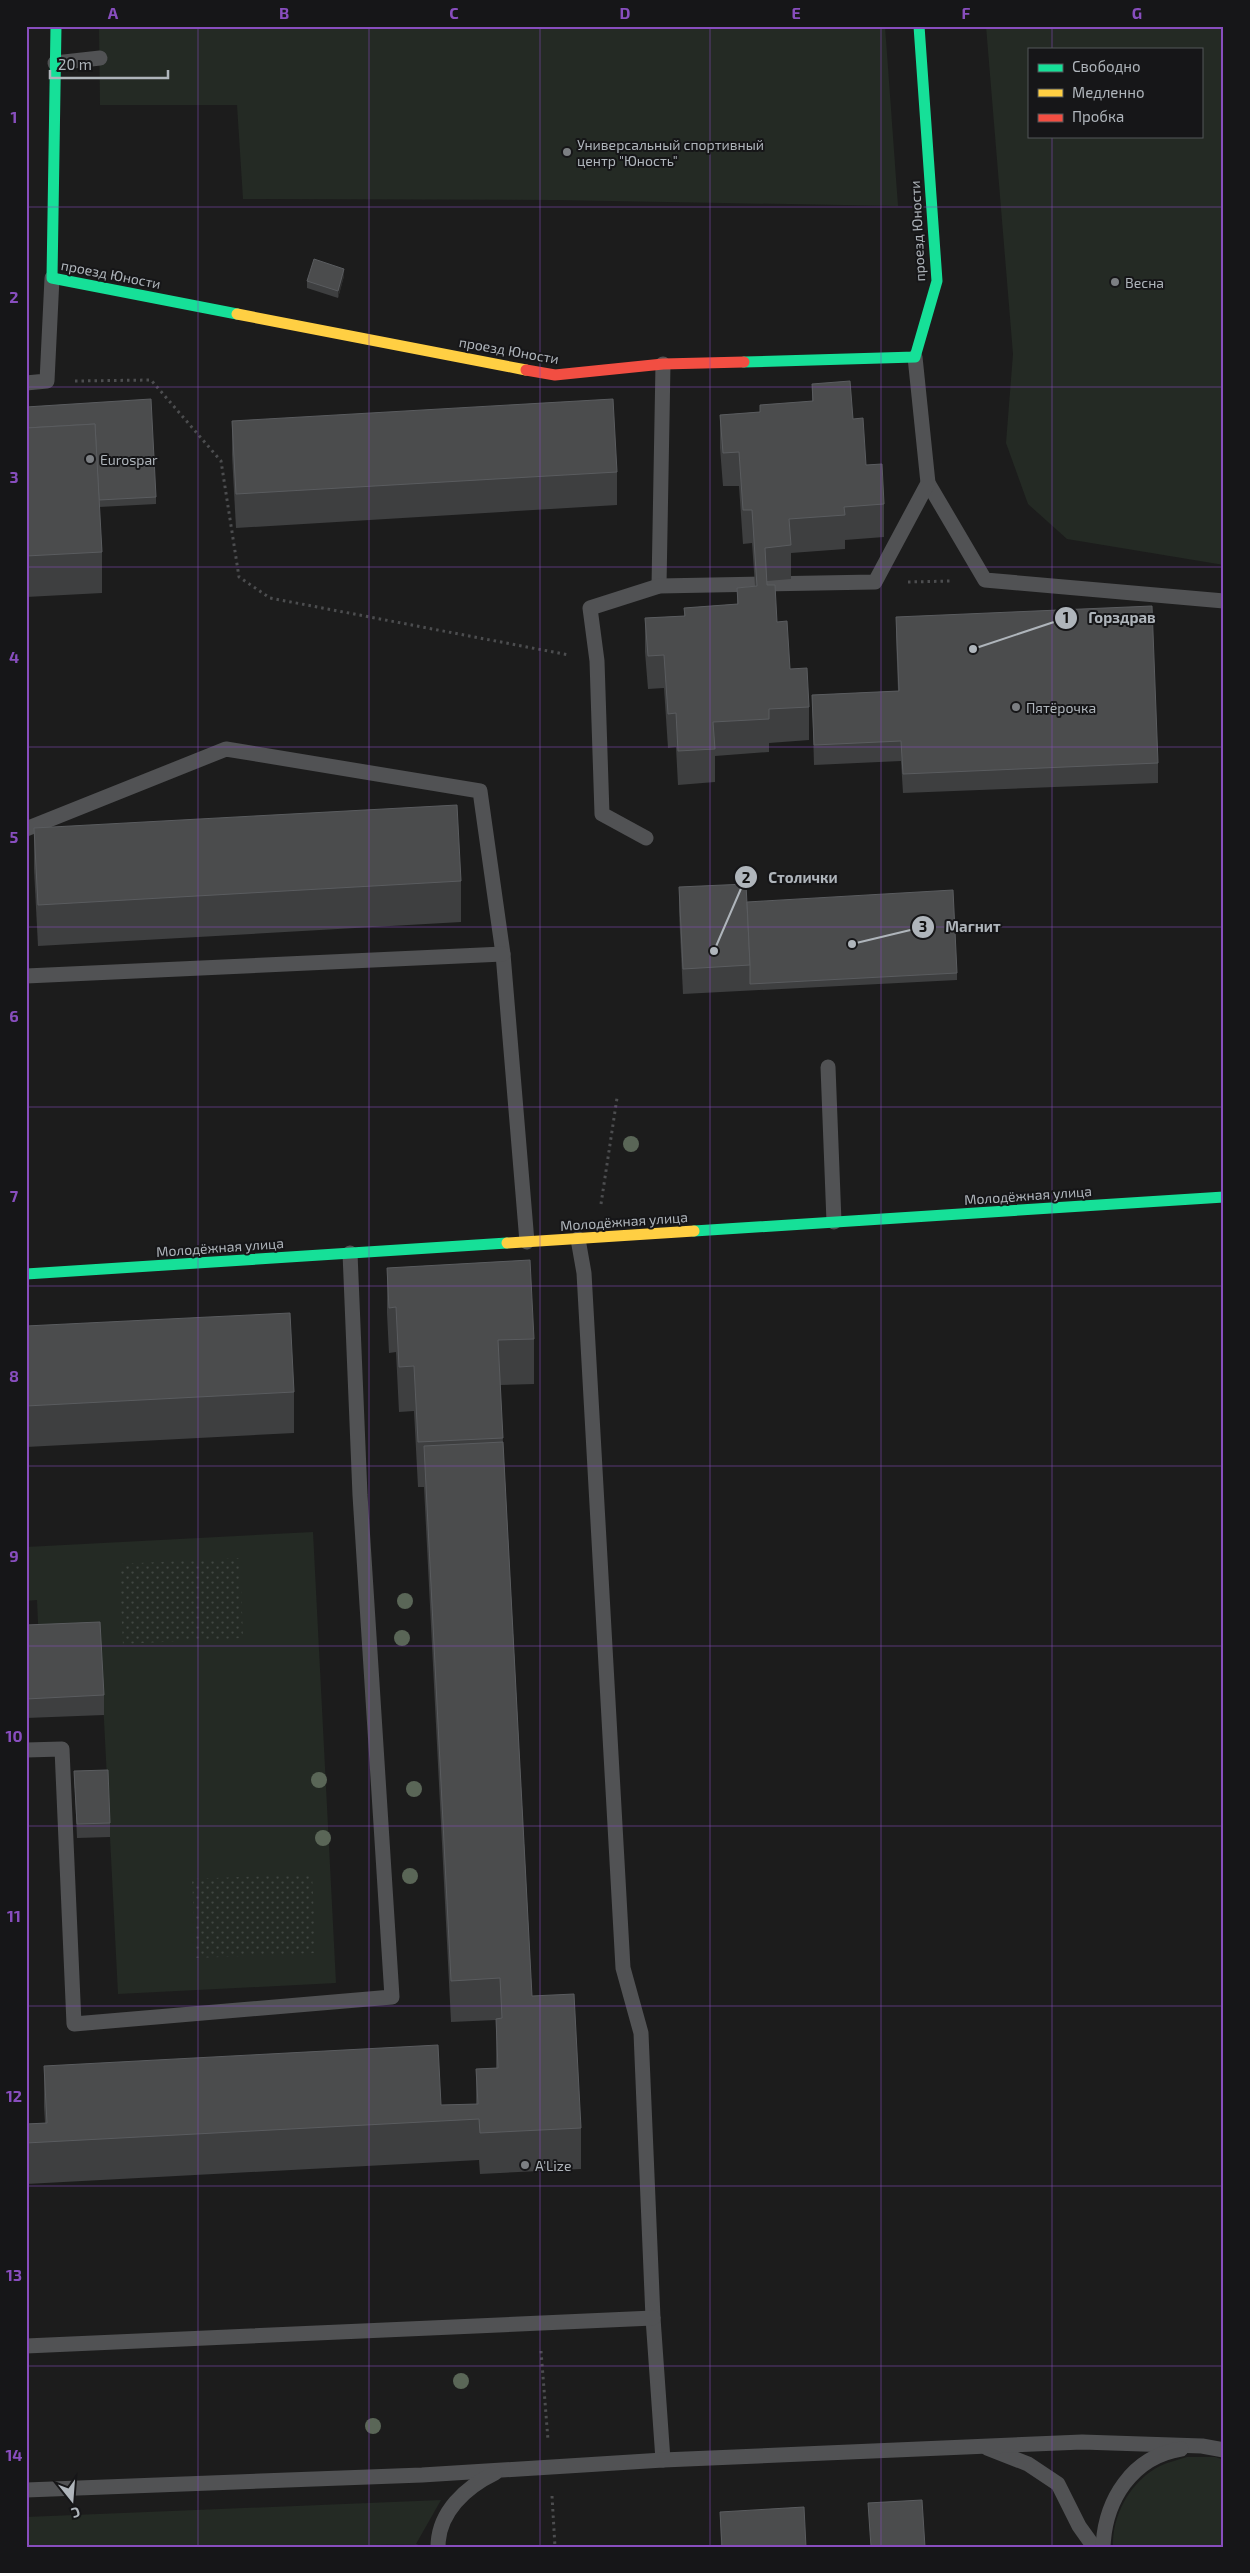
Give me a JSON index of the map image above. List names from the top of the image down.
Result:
{
  "streets": {
    "street": ["проезд Юности", "Молодёжная улица"]
  },
  "places": [
    "Универсальный спортивный центр \"Юность\"",
    "Весна",
    "Eurospar",
    "Горздрав",
    "Пятёрочка",
    "Магнит",
    "Столички",
    "A'Lize"
  ],
  "legend": ["Свободно", "Медленно", "Пробка"],
  "scale_bar": "20 m",
  "north": "bottom",
  "grid": {
    "columns": [
      "A",
      "B",
      "C",
      "D",
      "E",
      "F",
      "G"
    ],
    "rows": [
      "1",
      "2",
      "3",
      "4",
      "5",
      "6",
      "7",
      "8",
      "9",
      "10",
      "11",
      "12",
      "13",
      "14"
    ]
  }
}
